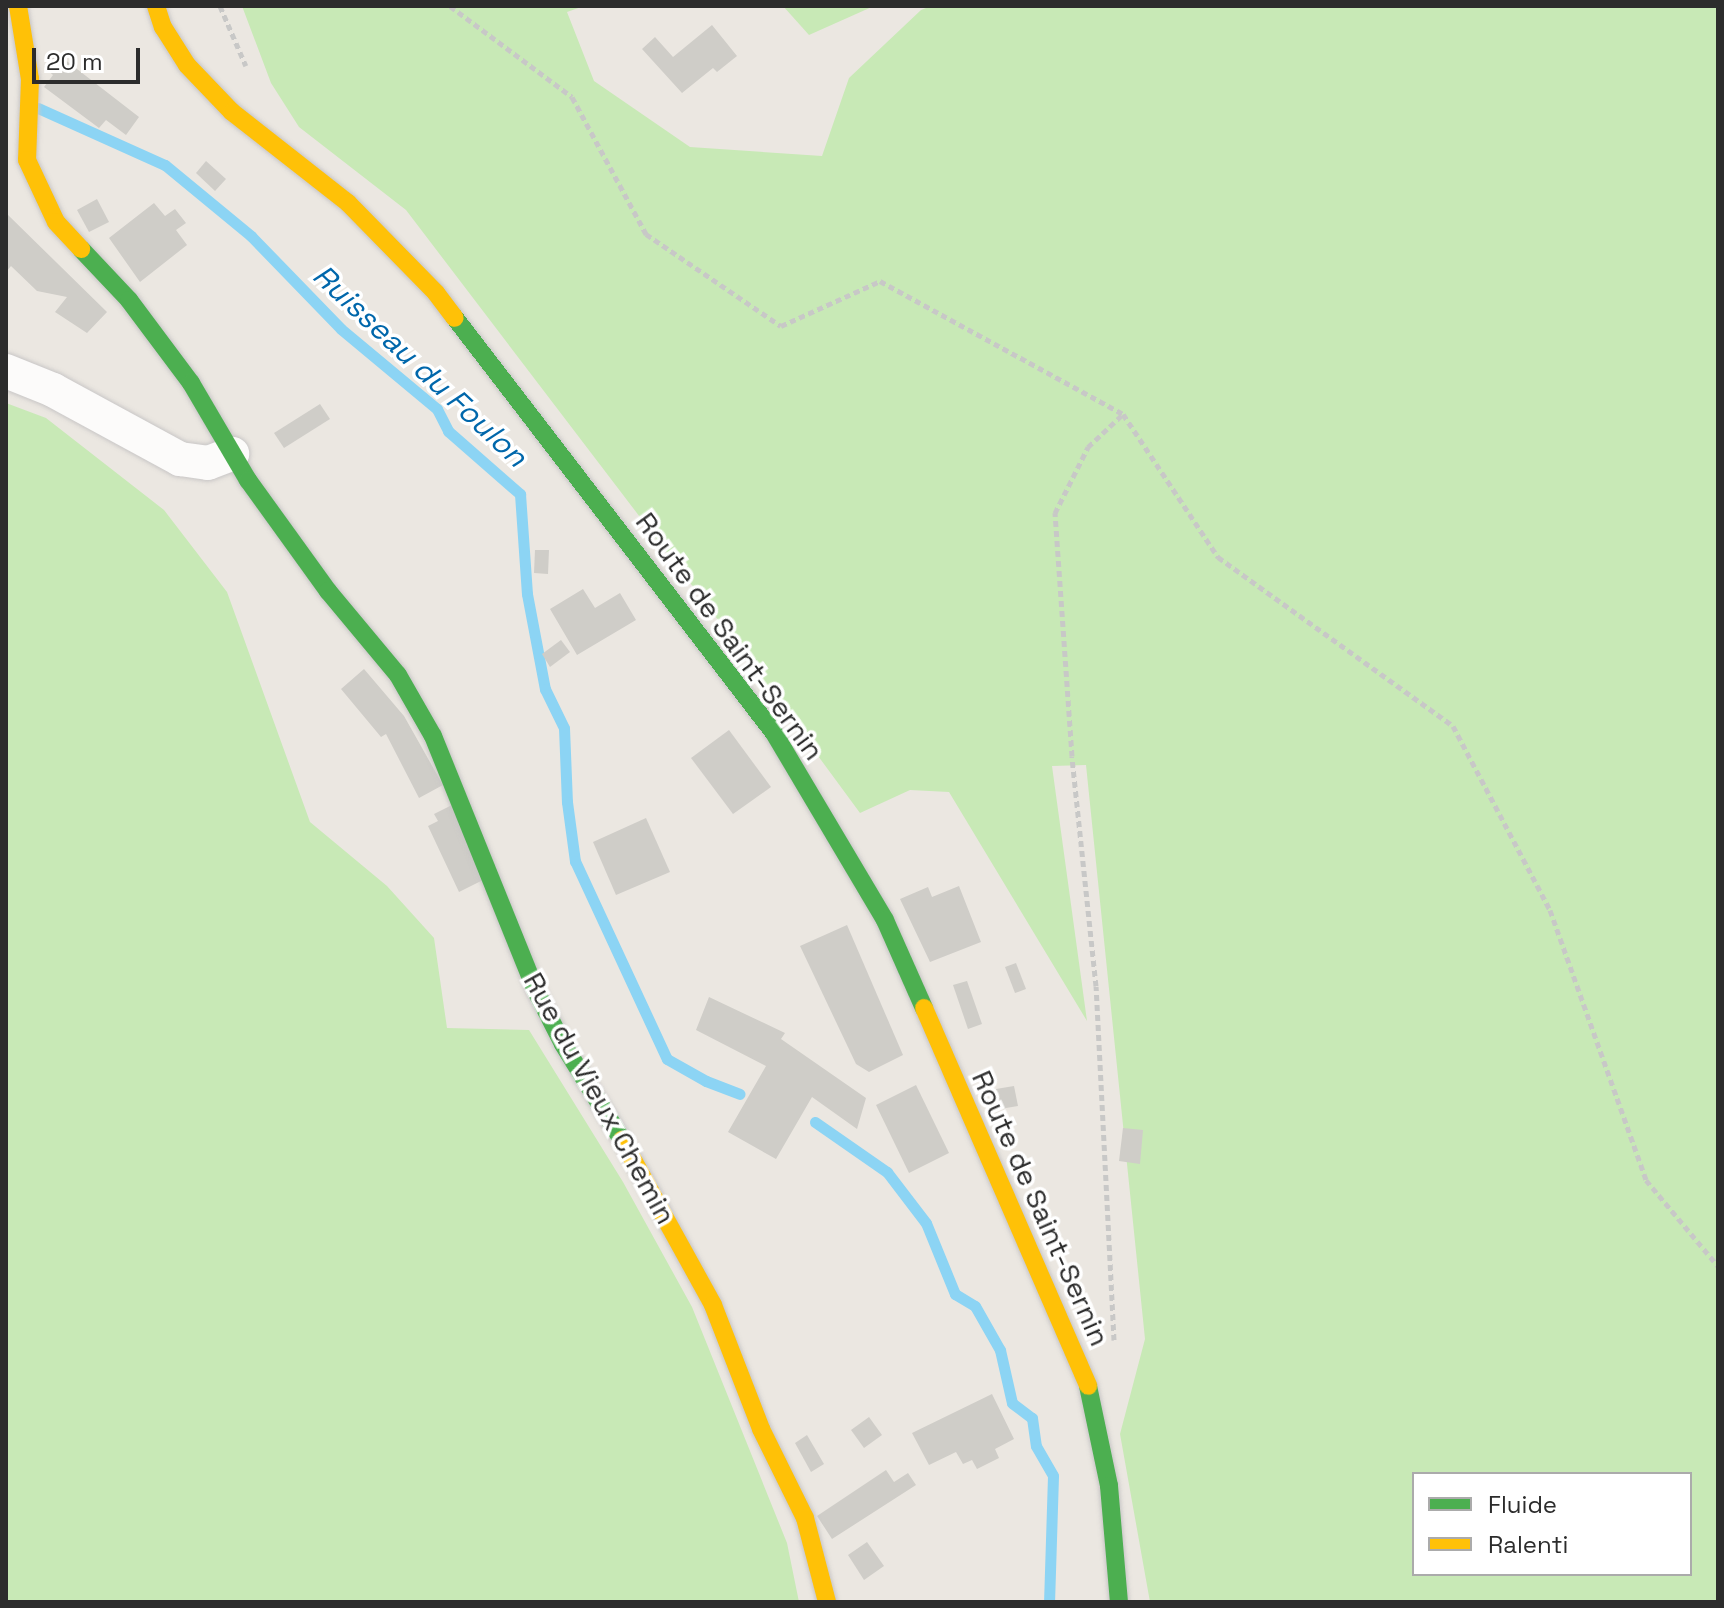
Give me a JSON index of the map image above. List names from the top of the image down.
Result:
{
  "streets": {
    "street": ["Route de Saint-Sernin", "Rue du Vieux Chemin"]
  },
  "water": ["Ruisseau du Foulon"],
  "legend": ["Fluide", "Ralenti"],
  "scale_bar": "20 m"
}
